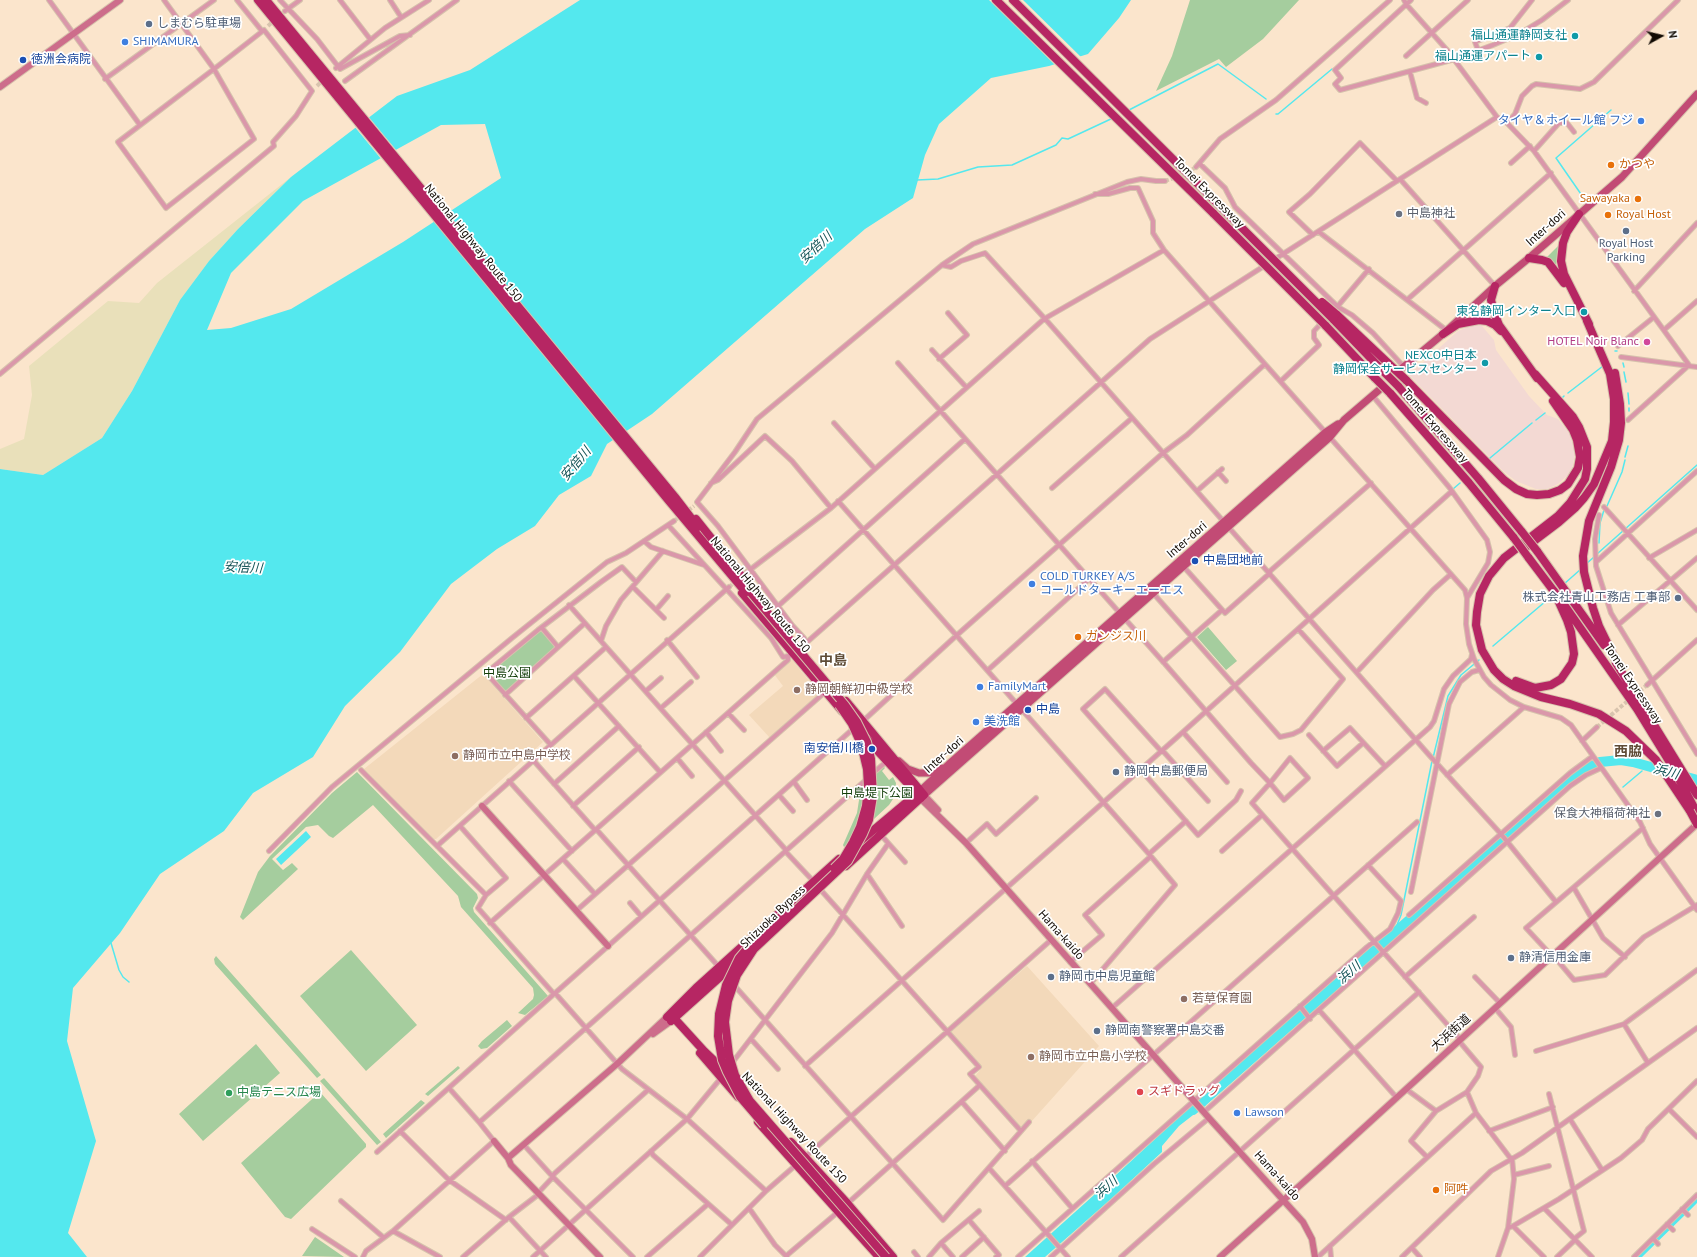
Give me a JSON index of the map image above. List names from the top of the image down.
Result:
{
  "streets": {
    "highway": ["Tomei Expressway", "National Highway Route 150", "Shizuoka Bypass"],
    "main road": ["Inter-dori"],
    "street": ["Hama-kaido", "大浜街道"]
  },
  "crossings": [
    ["Inter-dori", "National Highway Route 150"],
    ["Inter-dori", "Hama-kaido"],
    ["National Highway Route 150", "Shizuoka Bypass"],
    ["National Highway Route 150", "Hama-kaido"],
    ["Hama-kaido", "大浜街道"]
  ],
  "districts": ["中島", "西脇"],
  "water": ["安倍川", "浜川"],
  "parks": ["中島公園", "中島堤下公園"],
  "places": [
    "しまむら駐車場",
    "福山通運静岡支社",
    "SHIMAMURA",
    "福山通運アパート",
    "徳洲会病院",
    "タイヤ＆ホイール館 フジ",
    "かつや",
    "Sawayaka",
    "中島神社",
    "Royal Host",
    "Royal Host Parking",
    "東名静岡インター入口",
    "HOTEL Noir Blanc",
    "NEXCO中日本 静岡保全サービスセンター",
    "中島団地前",
    "COLD TURKEY A/S コールドターキーエーエス",
    "株式会社青山工務店 工事部",
    "ガンジス川",
    "FamilyMart",
    "静岡朝鮮初中級学校",
    "中島",
    "美洗館",
    "南安倍川橋",
    "静岡市立中島中学校",
    "静岡中島郵便局",
    "保食大神稲荷神社",
    "静清信用金庫",
    "静岡市中島児童館",
    "若草保育園",
    "静岡南警察署中島交番",
    "静岡市立中島小学校",
    "スギドラッグ",
    "中島テニス広場",
    "Lawson",
    "阿吽"
  ],
  "north": "right"
}
